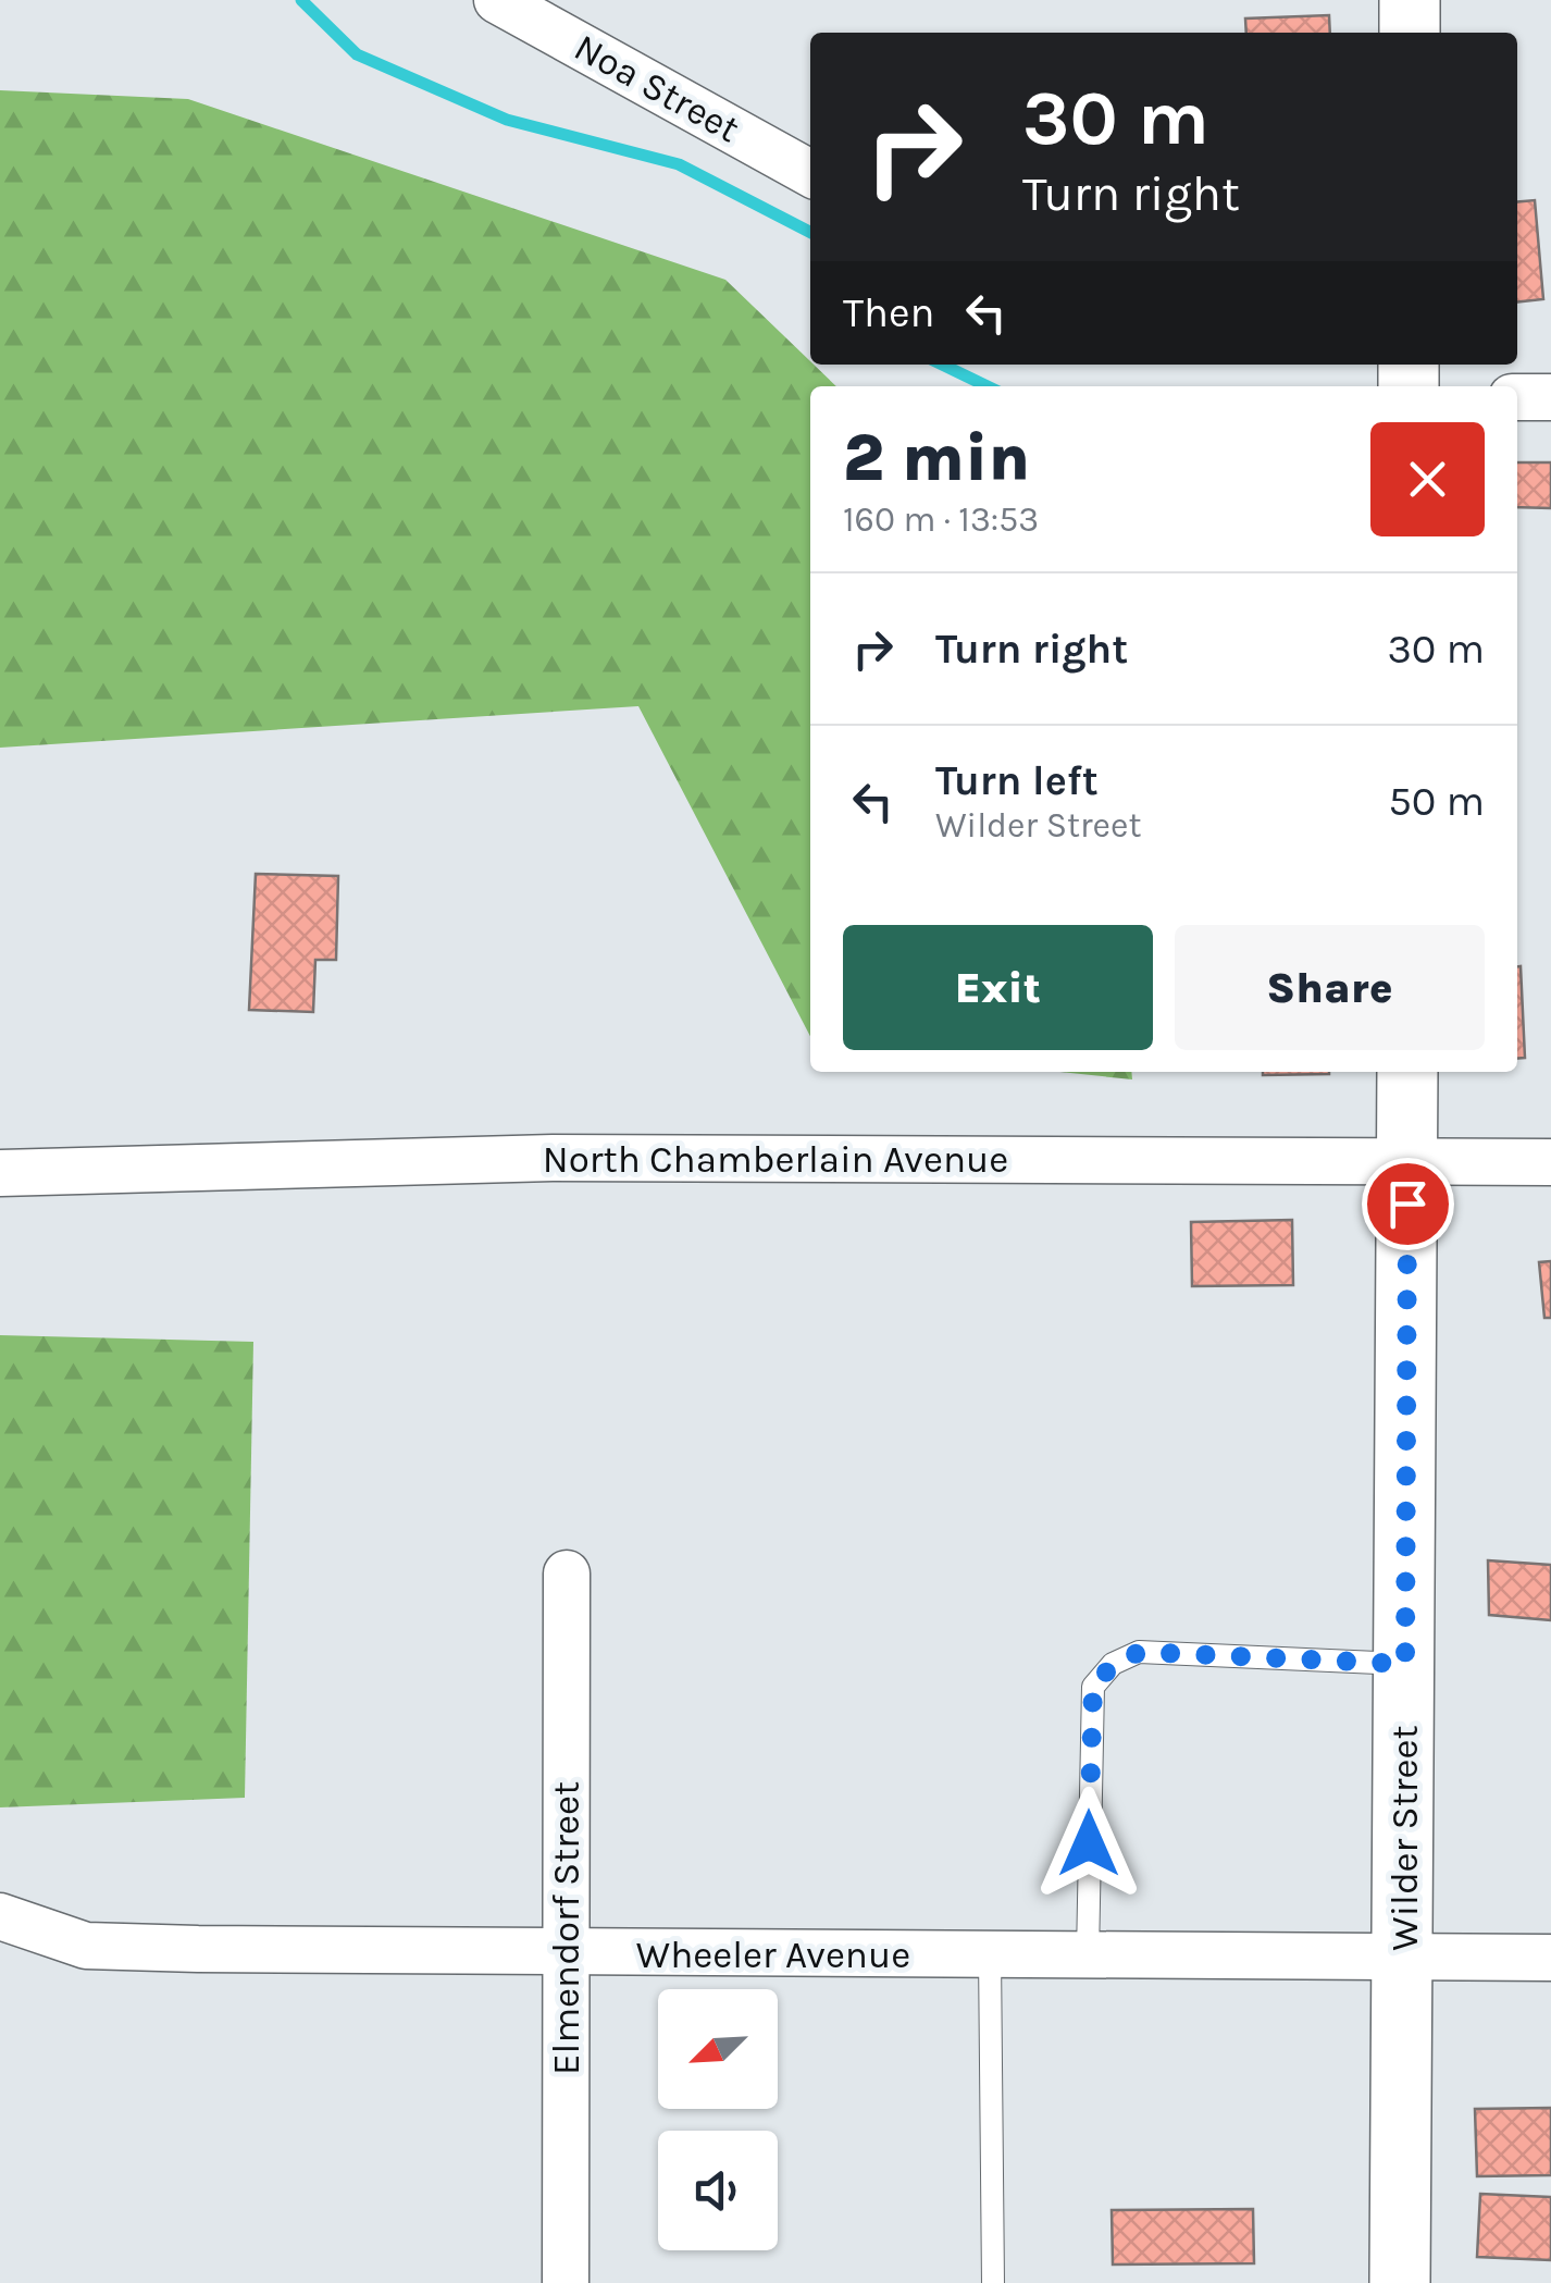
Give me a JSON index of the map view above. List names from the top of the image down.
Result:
{
  "streets": {
    "street": [
      "Noa Street",
      "North Chamberlain Avenue",
      "Wilder Street",
      "Elmendorf Street",
      "Wheeler Avenue"
    ]
  },
  "crossings": [
    ["North Chamberlain Avenue", "Wilder Street"],
    ["Wilder Street", "Wheeler Avenue"],
    ["Elmendorf Street", "Wheeler Avenue"]
  ],
  "north": "bottom left",
  "page": {
    "turn": ["30 m", "Turn right"],
    "then": "Then",
    "heading": ["2 min", "160 m · 13:53"],
    "list": [
      {
        "name": "Turn right",
        "value": "30 m"
      },
      {
        "name": "Turn left",
        "note": "Wilder Street",
        "value": "50 m"
      }
    ],
    "buttons": ["Exit", "Share"]
  }
}
